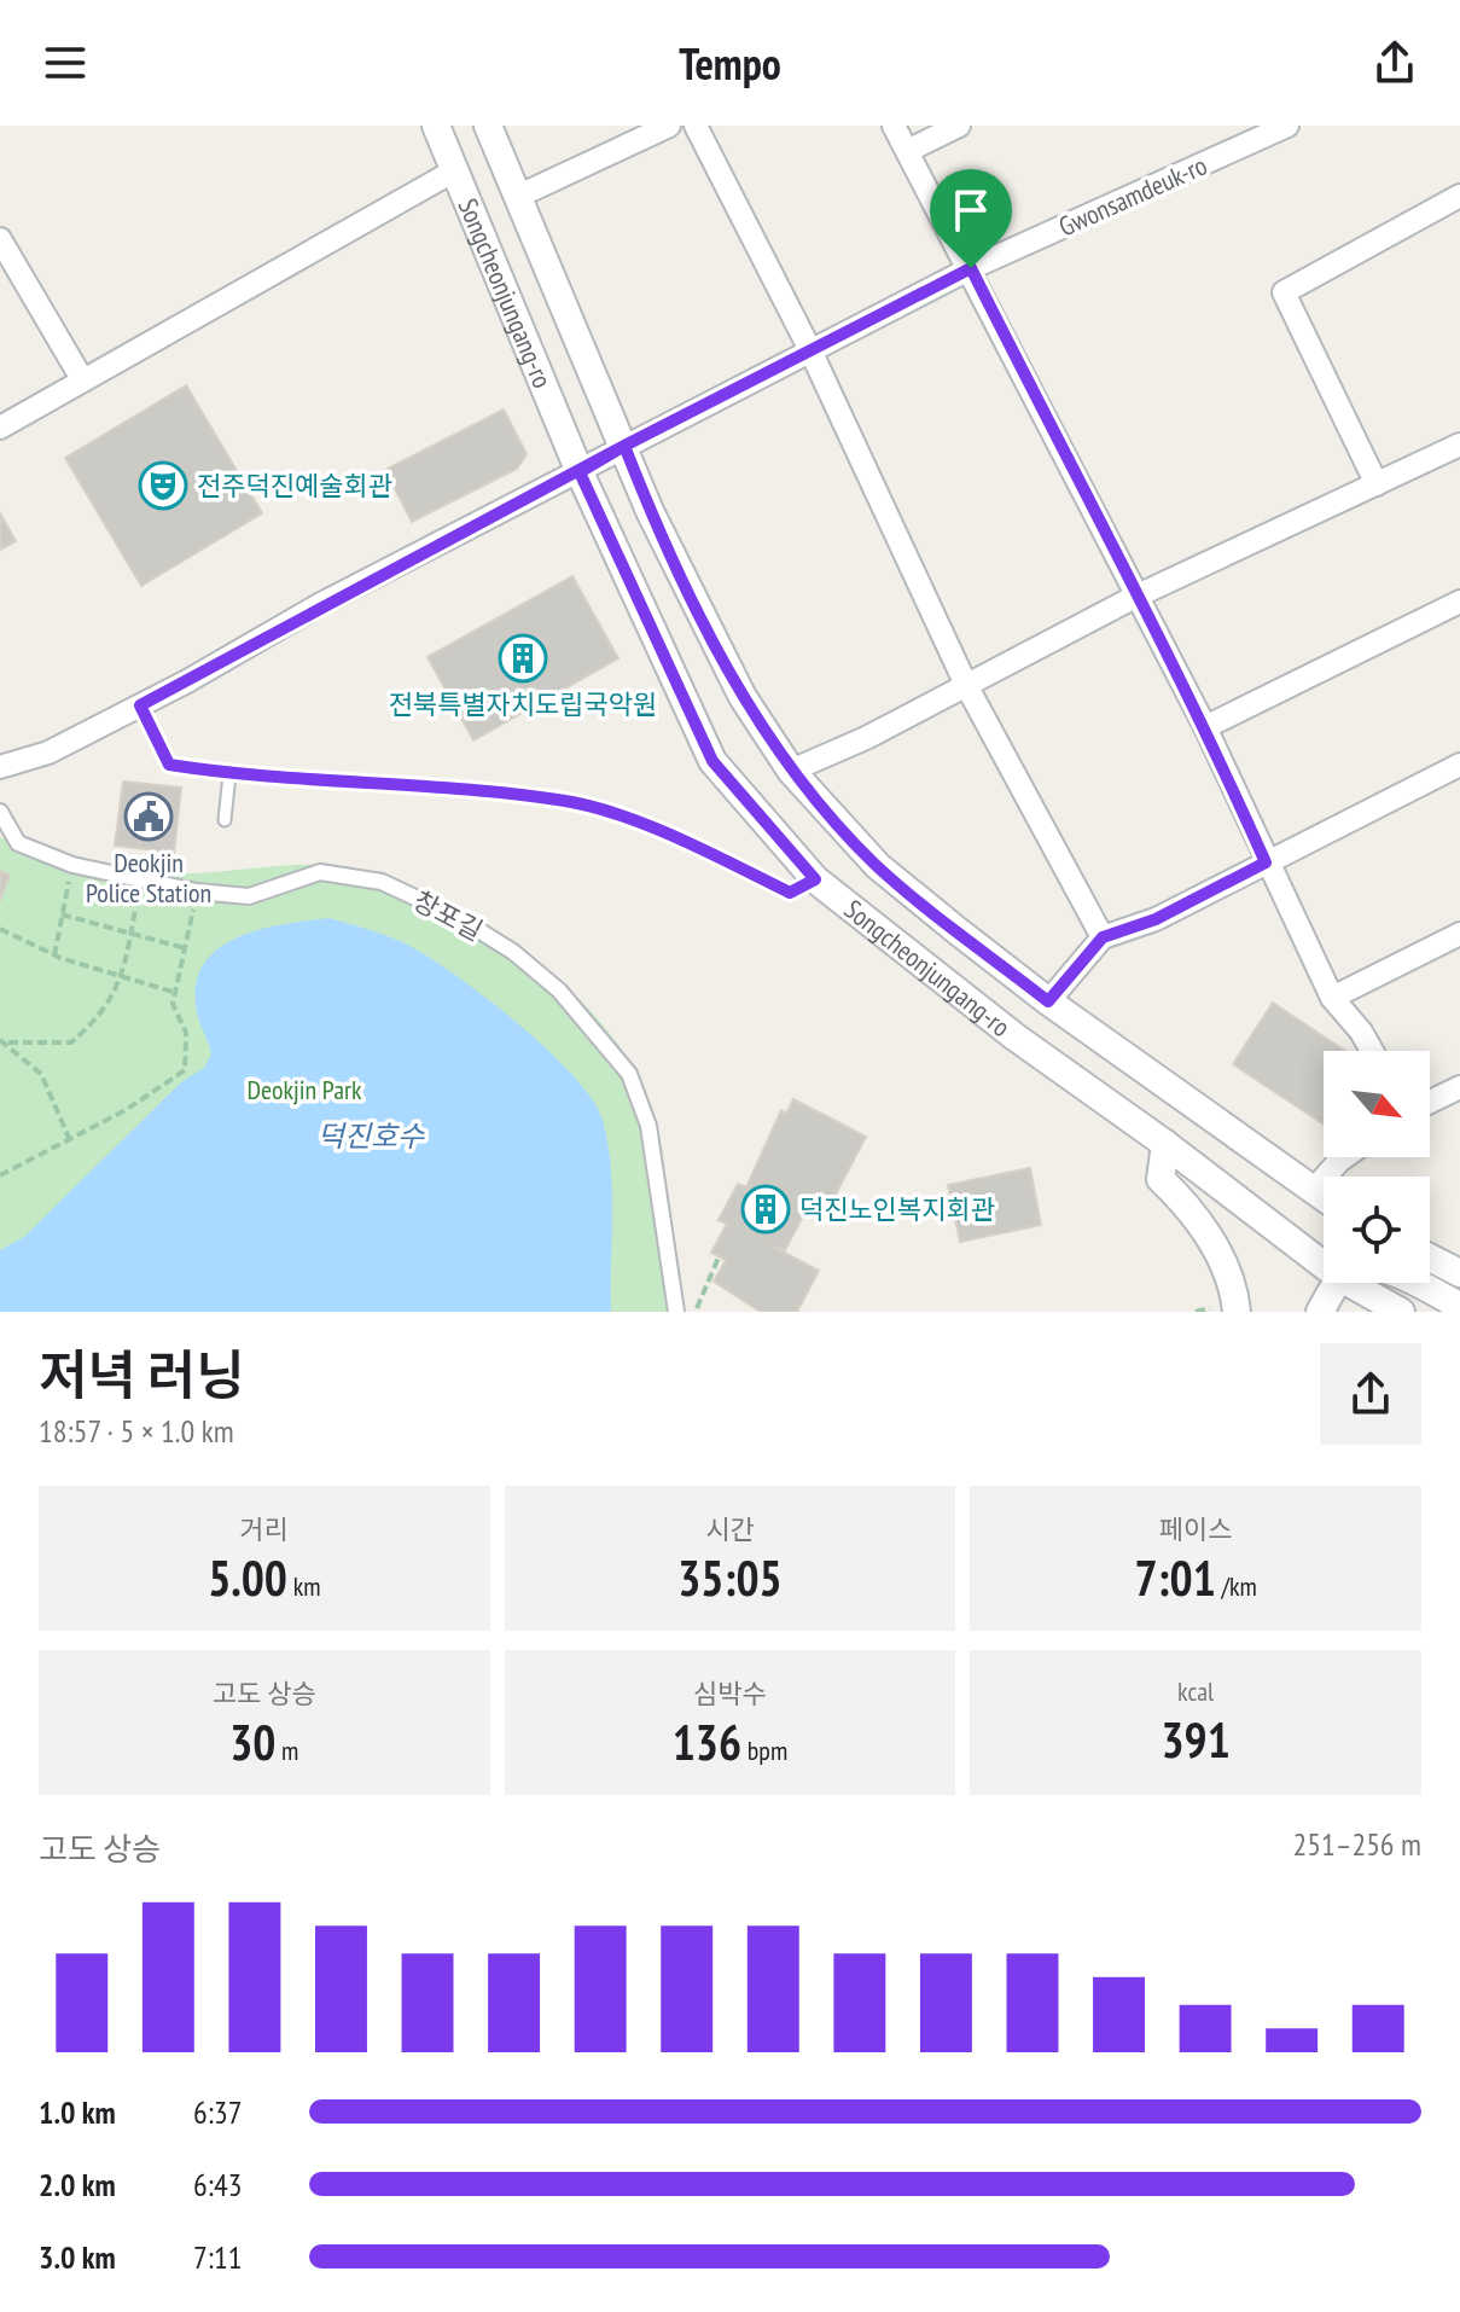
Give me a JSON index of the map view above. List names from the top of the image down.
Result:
{
  "streets": {
    "street": ["Gwonsamdeuk-ro", "Songcheonjungang-ro", "창포길"]
  },
  "crossings": [
    ["Gwonsamdeuk-ro", "Songcheonjungang-ro"]
  ],
  "water": ["덕진호수"],
  "parks": ["Deokjin Park"],
  "places": {
    "theatre": ["전주덕진예술회관"],
    "building": ["전북특별자치도립국악원", "덕진노인복지회관"],
    "public building": ["Deokjin Police Station"]
  },
  "north": "bottom right",
  "page": {
    "header": "Tempo",
    "heading": ["저녁 러닝", "18:57 · 5 × 1.0 km"],
    "stats": [
      ["거리", "5.00 km"],
      ["시간", "35:05"],
      ["페이스", "7:01 /km"],
      ["고도 상승", "30 m"],
      ["심박수", "136 bpm"],
      ["kcal", "391"]
    ],
    "chart": ["고도 상승", "251–256 m"],
    "list": [
      {
        "name": "1.0 km",
        "note": "6:37"
      },
      {
        "name": "2.0 km",
        "note": "6:43"
      },
      {
        "name": "3.0 km",
        "note": "7:11"
      }
    ]
  }
}
